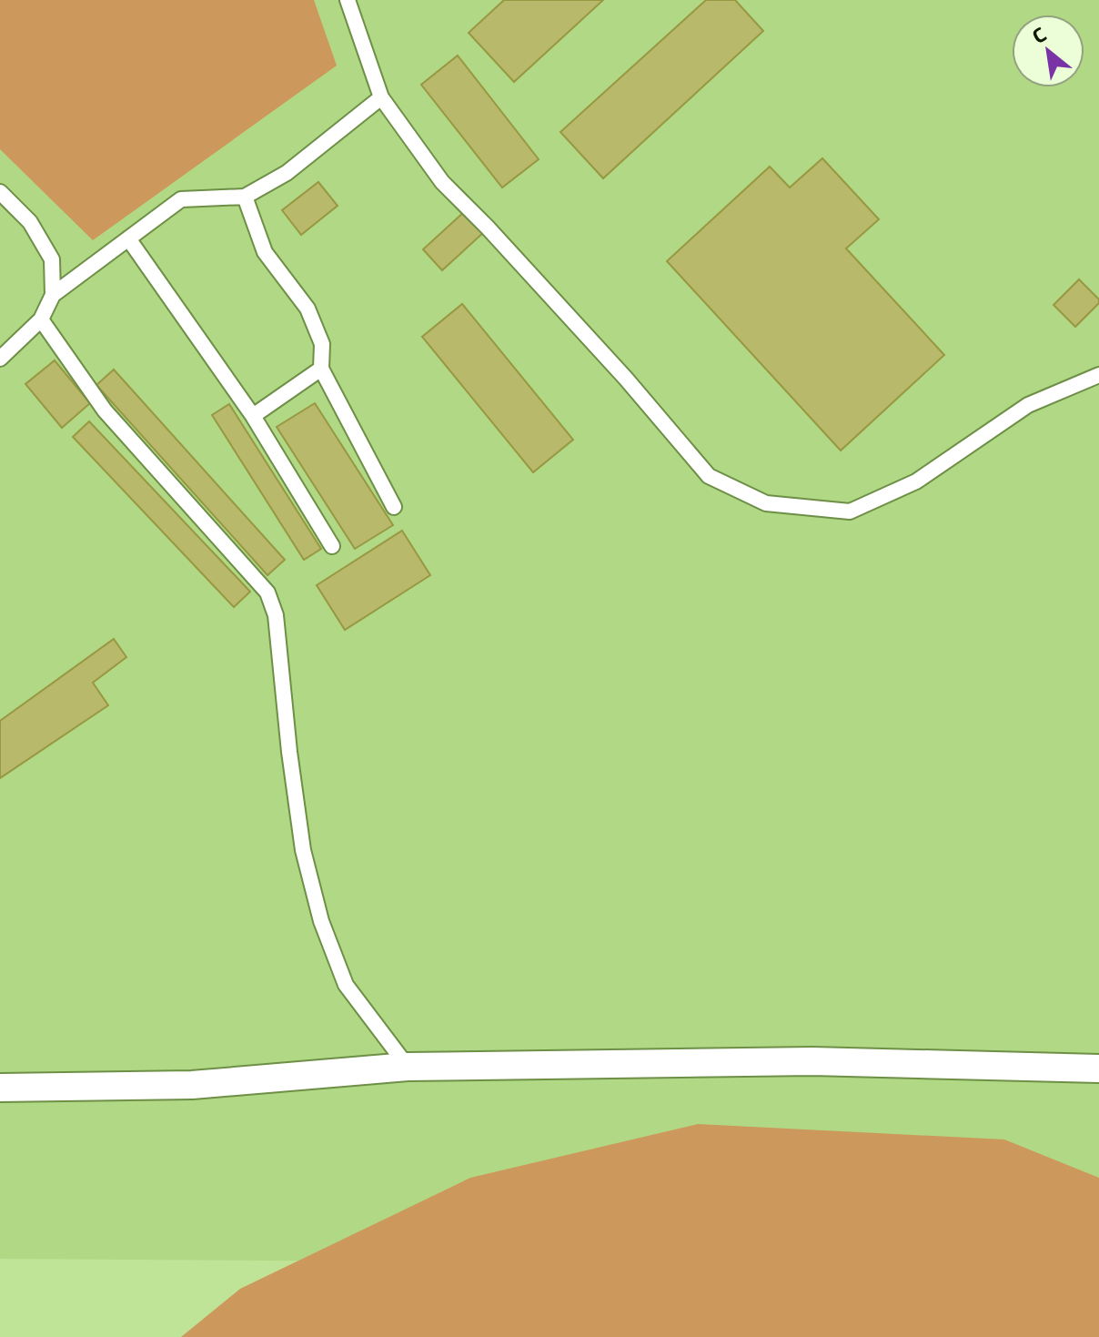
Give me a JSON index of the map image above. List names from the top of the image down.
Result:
{
  "north": "top left"
}
